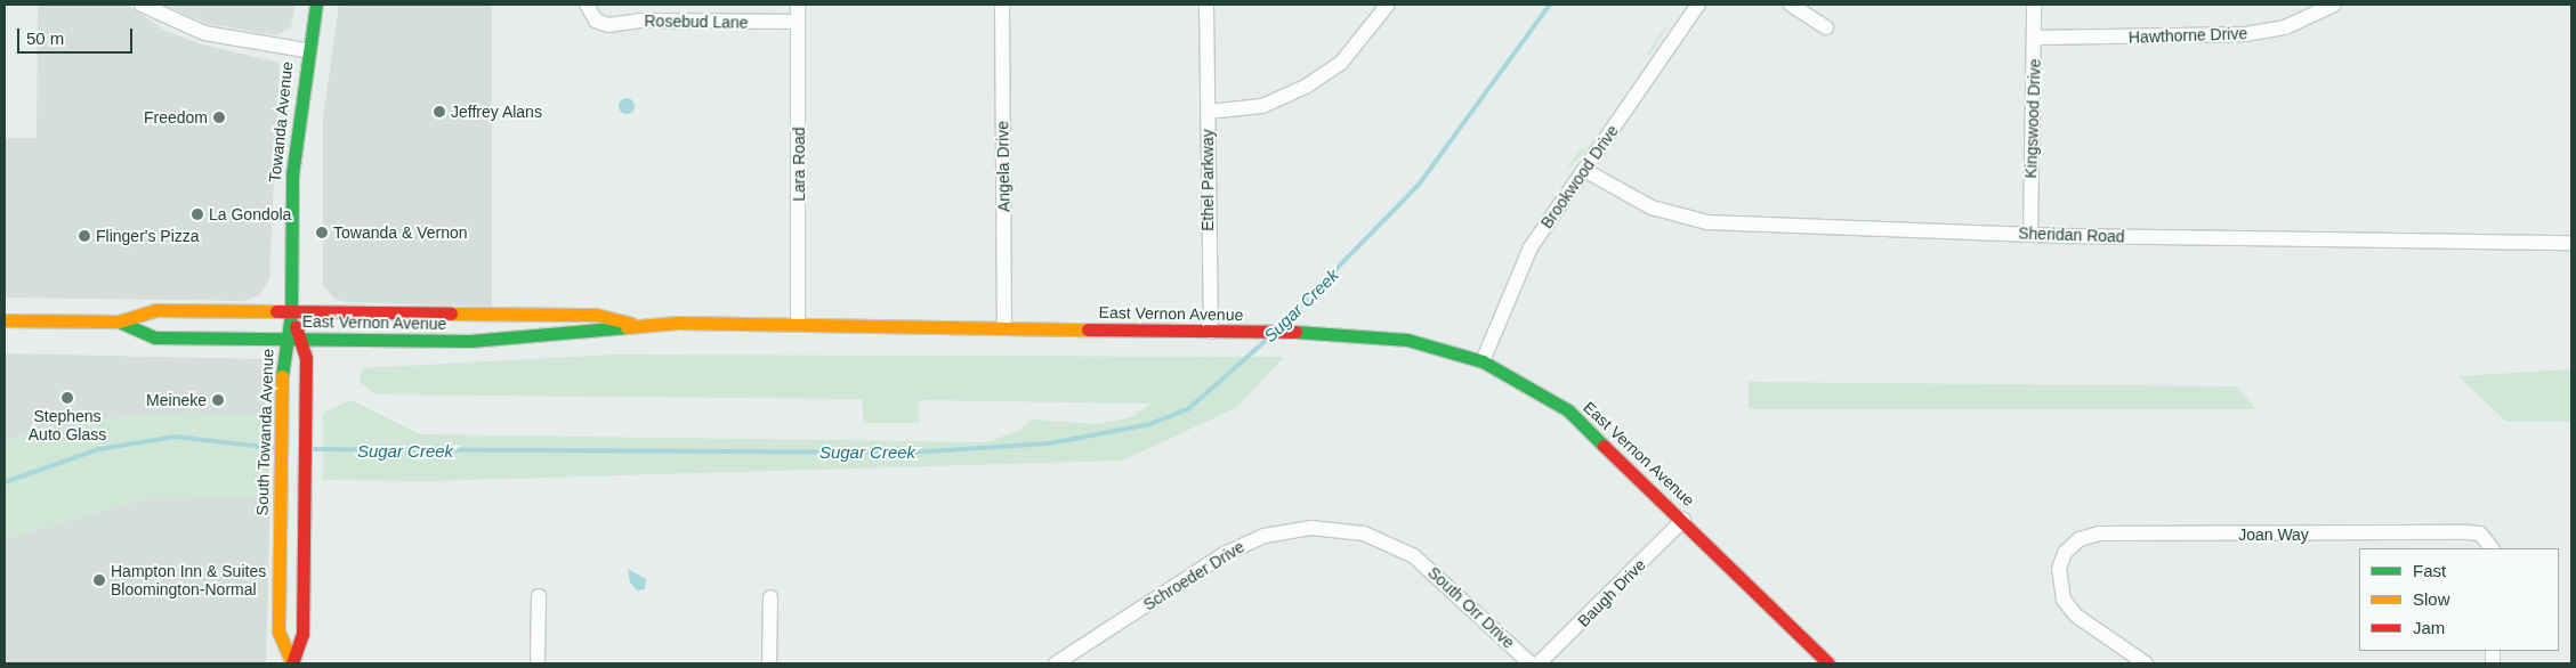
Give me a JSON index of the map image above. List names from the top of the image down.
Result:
{
  "streets": {
    "main road": ["Towanda Avenue", "East Vernon Avenue", "South Towanda Avenue"],
    "street": [
      "Rosebud Lane",
      "Hawthorne Drive",
      "Kingswood Drive",
      "Lara Road",
      "Angela Drive",
      "Brookwood Drive",
      "Ethel Parkway",
      "Sheridan Road",
      "Joan Way",
      "Schroeder Drive",
      "Baugh Drive",
      "South Orr Drive"
    ]
  },
  "crossings": [
    ["Rosebud Lane", "Lara Road"],
    ["Hawthorne Drive", "Kingswood Drive"],
    ["Kingswood Drive", "Sheridan Road"],
    ["Towanda Avenue", "East Vernon Avenue"],
    ["Towanda Avenue", "South Towanda Avenue"],
    ["Lara Road", "East Vernon Avenue"],
    ["Angela Drive", "East Vernon Avenue"],
    ["Brookwood Drive", "Sheridan Road"],
    ["Brookwood Drive", "East Vernon Avenue"],
    ["Ethel Parkway", "East Vernon Avenue"],
    ["East Vernon Avenue", "South Towanda Avenue"],
    ["East Vernon Avenue", "Baugh Drive"],
    ["Schroeder Drive", "South Orr Drive"]
  ],
  "water": ["Sugar Creek"],
  "places": [
    "Jeffrey Alans",
    "Freedom",
    "La Gondola",
    "Towanda & Vernon",
    "Flinger's Pizza",
    "Stephens Auto Glass",
    "Meineke",
    "Hampton Inn & Suites Bloomington-Normal"
  ],
  "legend": ["Fast", "Slow", "Jam"],
  "scale_bar": "50 m"
}
